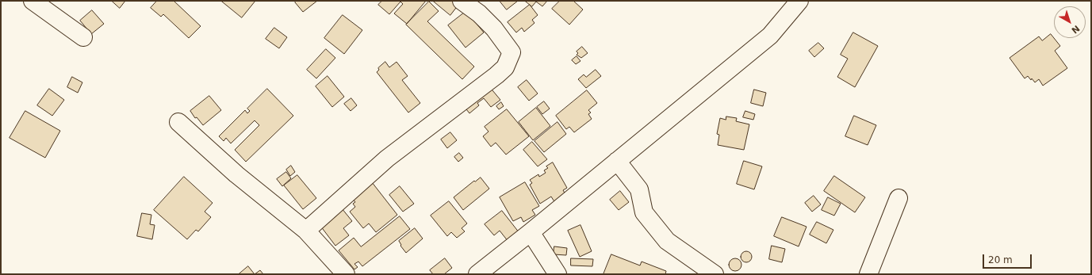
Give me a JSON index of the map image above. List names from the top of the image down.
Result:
{
  "scale_bar": "20 m",
  "north": "bottom right"
}
